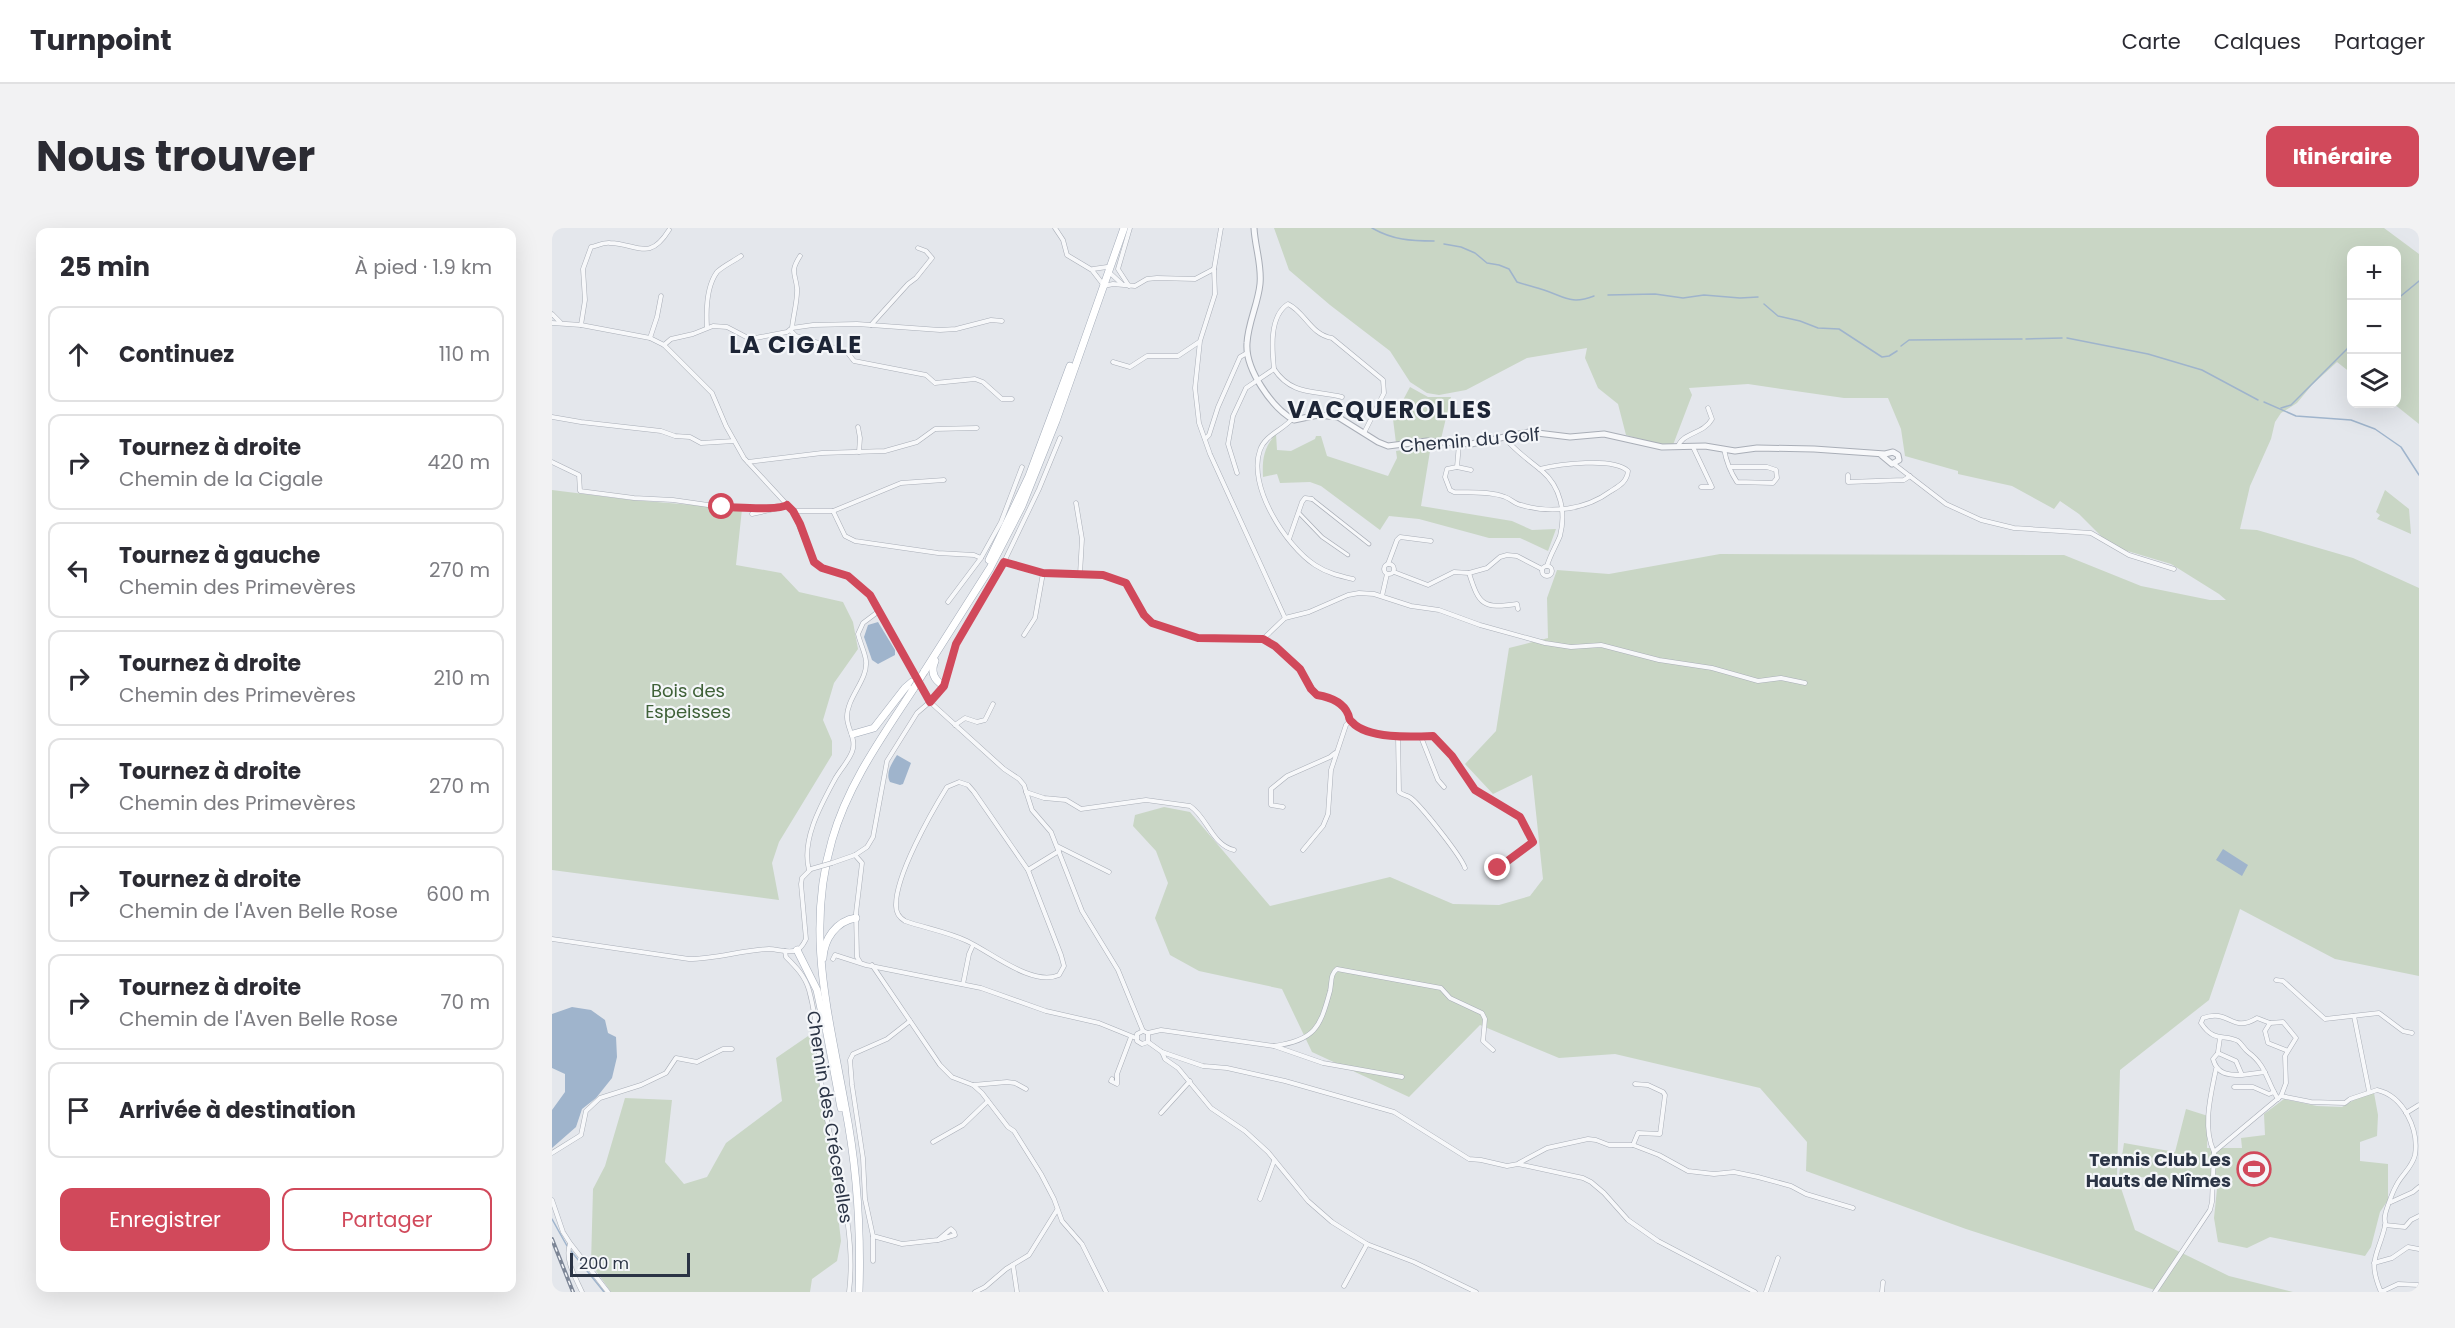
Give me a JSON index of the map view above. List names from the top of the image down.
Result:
{
  "streets": {
    "street": ["Chemin du Golf", "Chemin des Crécerelles"]
  },
  "districts": ["LA CIGALE", "VACQUEROLLES"],
  "parks": ["Bois des Espeisses"],
  "places": {
    "sports": ["Tennis Club Les Hauts de Nîmes"]
  },
  "scale_bar": "200 m",
  "page": {
    "header": "Turnpoint",
    "nav": ["Carte", "Calques", "Partager"],
    "title": "Nous trouver",
    "buttons": [
      "Itinéraire",
      ["Enregistrer", "Partager"]
    ],
    "heading": ["25 min", "À pied · 1.9 km"],
    "map_buttons": ["+", "−"],
    "list": [
      ["Continuez", "110 m"],
      ["Tournez à droite", "Chemin de la Cigale", "420 m"],
      ["Tournez à gauche", "Chemin des Primevères", "270 m"],
      ["Tournez à droite", "Chemin des Primevères", "210 m"],
      ["Tournez à droite", "Chemin des Primevères", "270 m"],
      ["Tournez à droite", "Chemin de l'Aven Belle Rose", "600 m"],
      ["Tournez à droite", "Chemin de l'Aven Belle Rose", "70 m"],
      "Arrivée à destination"
    ],
    "scale": "200 m"
  }
}
